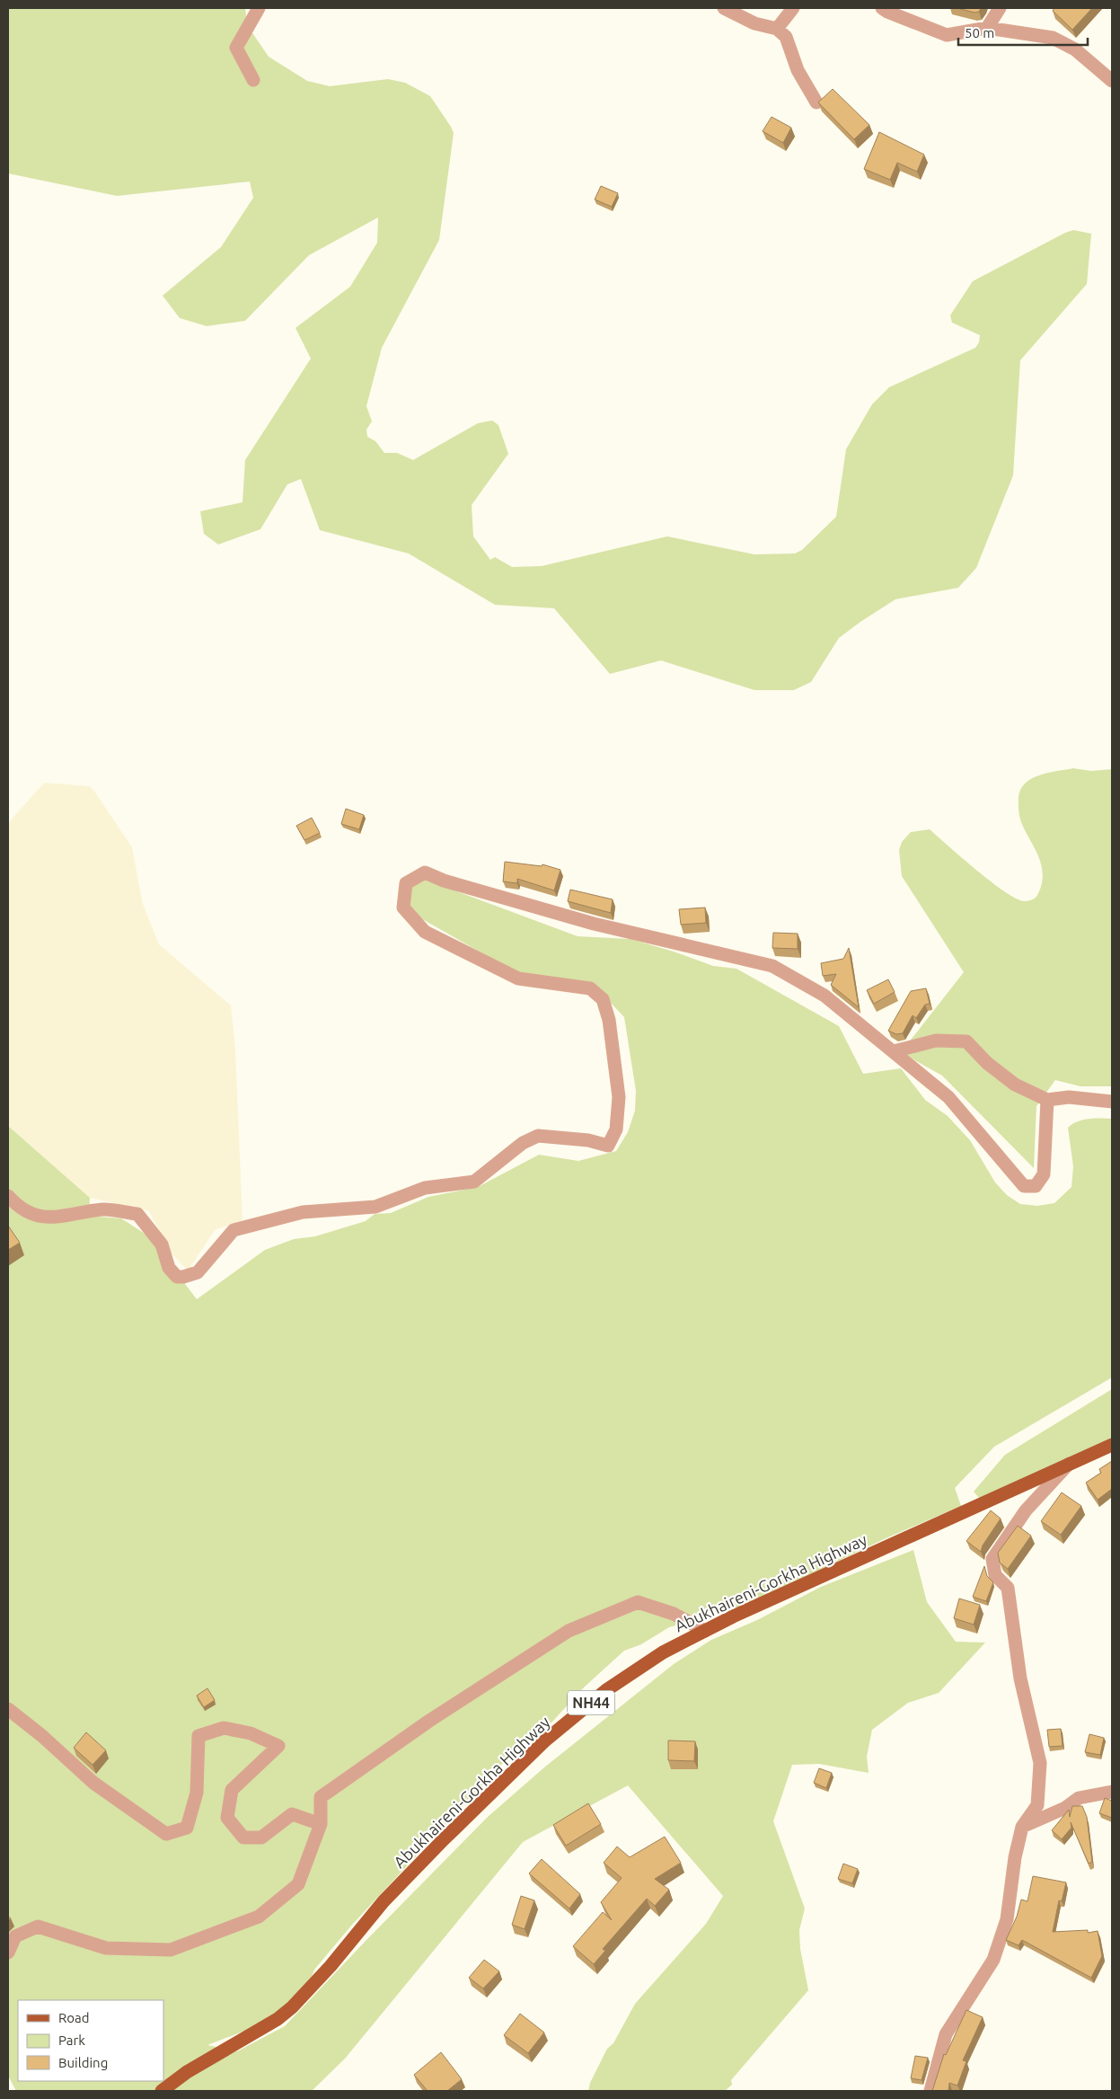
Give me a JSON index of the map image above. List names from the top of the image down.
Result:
{
  "streets": {
    "main road": ["Abukhaireni-Gorkha Highway", "NH44"]
  },
  "legend": ["Road", "Park", "Building"],
  "scale_bar": "50 m"
}
